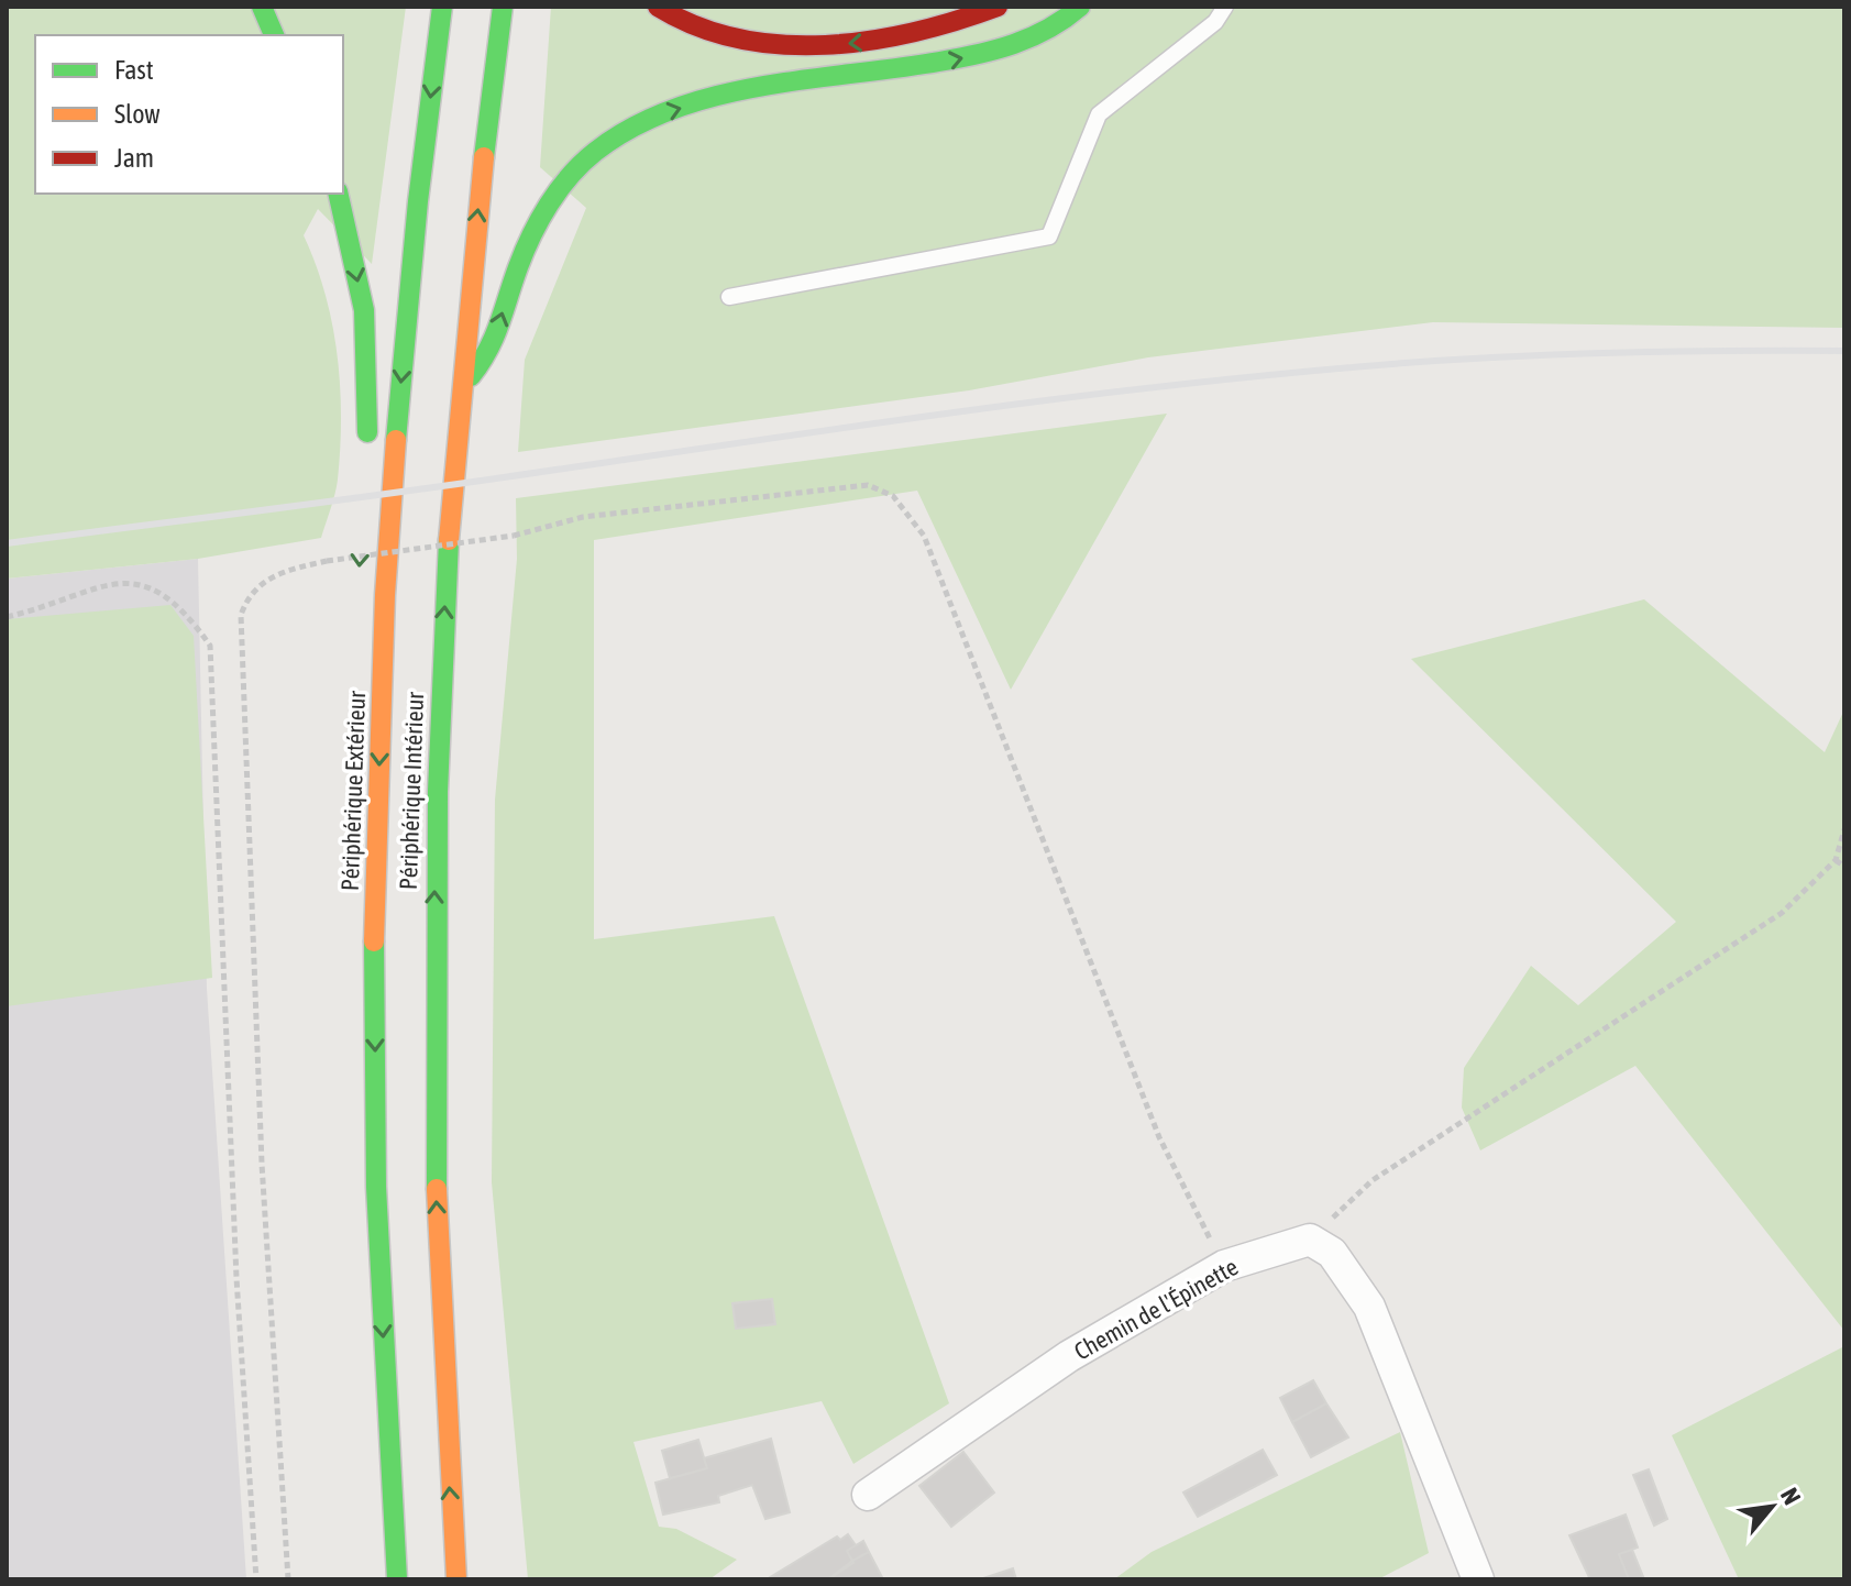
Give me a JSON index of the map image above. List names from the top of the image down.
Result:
{
  "streets": {
    "highway": ["Périphérique Extérieur", "Périphérique Intérieur"],
    "street": ["Chemin de l'Épinette"]
  },
  "one_way": ["Périphérique Extérieur", "Périphérique Intérieur"],
  "legend": ["Fast", "Slow", "Jam"],
  "north": "top right"
}
